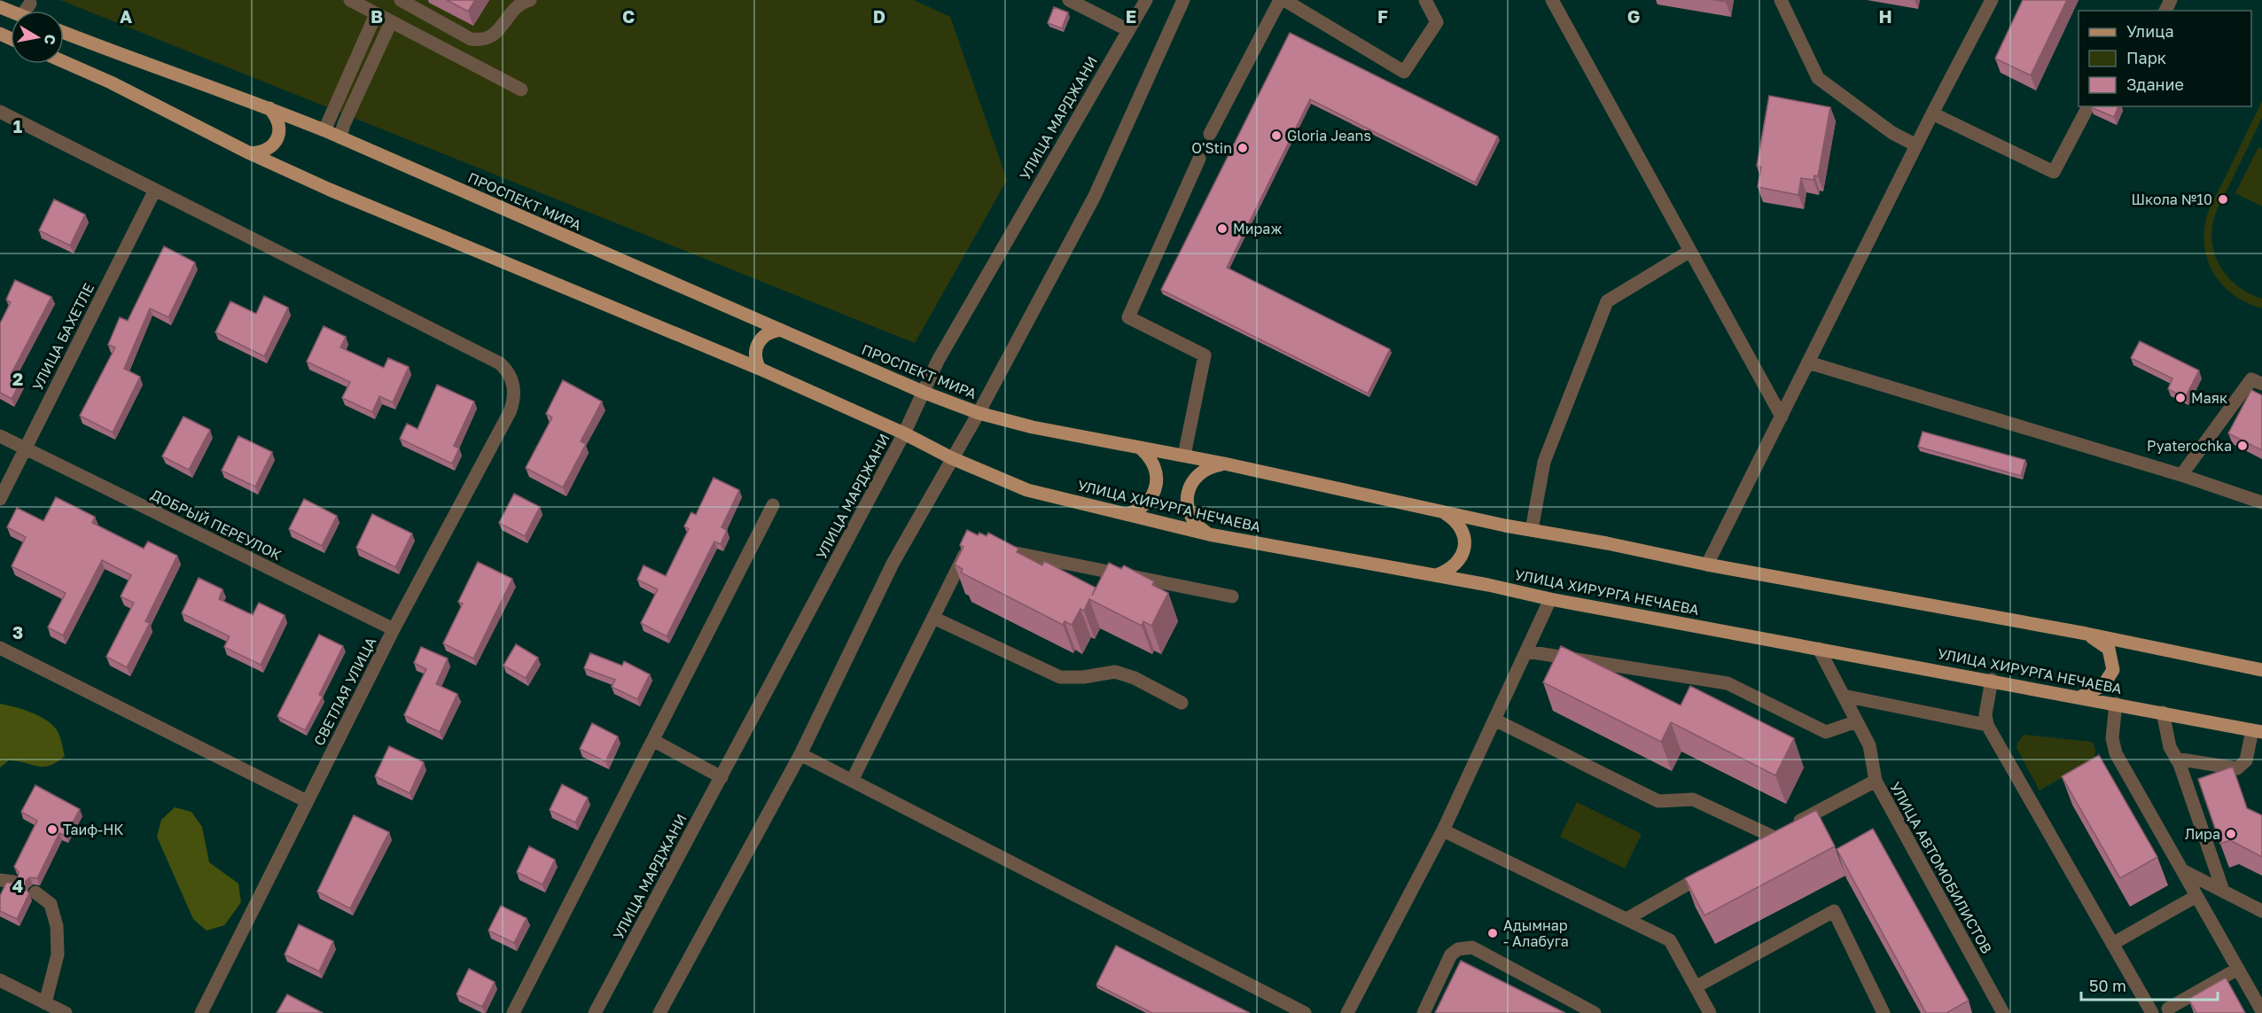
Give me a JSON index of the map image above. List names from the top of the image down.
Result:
{
  "streets": {
    "main road": ["ПРОСПЕКТ МИРА", "УЛИЦА ХИРУРГА НЕЧАЕВА"],
    "street": [
      "УЛИЦА МАРДЖАНИ",
      "УЛИЦА БАХЕТЛЕ",
      "ДОБРЫЙ ПЕРЕУЛОК",
      "СВЕТЛАЯ УЛИЦА",
      "УЛИЦА АВТОМОБИЛИСТОВ"
    ]
  },
  "crossings": [
    ["УЛИЦА МАРДЖАНИ", "ПРОСПЕКТ МИРА"],
    ["УЛИЦА БАХЕТЛЕ", "ДОБРЫЙ ПЕРЕУЛОК"],
    ["УЛИЦА БАХЕТЛЕ", "СВЕТЛАЯ УЛИЦА"],
    ["УЛИЦА ХИРУРГА НЕЧАЕВА", "УЛИЦА АВТОМОБИЛИСТОВ"],
    ["ДОБРЫЙ ПЕРЕУЛОК", "СВЕТЛАЯ УЛИЦА"]
  ],
  "places": [
    "Gloria Jeans",
    "O'Stin",
    "Школа №10",
    "Мираж",
    "Маяк",
    "Pyaterochka",
    "Таиф-НК",
    "Лира",
    "Адымнар - Алабуга"
  ],
  "legend": ["Улица", "Парк", "Здание"],
  "scale_bar": "50 m",
  "north": "right",
  "grid": {
    "columns": [
      "A",
      "B",
      "C",
      "D",
      "E",
      "F",
      "G",
      "H"
    ],
    "rows": [
      "1",
      "2",
      "3",
      "4"
    ]
  }
}
